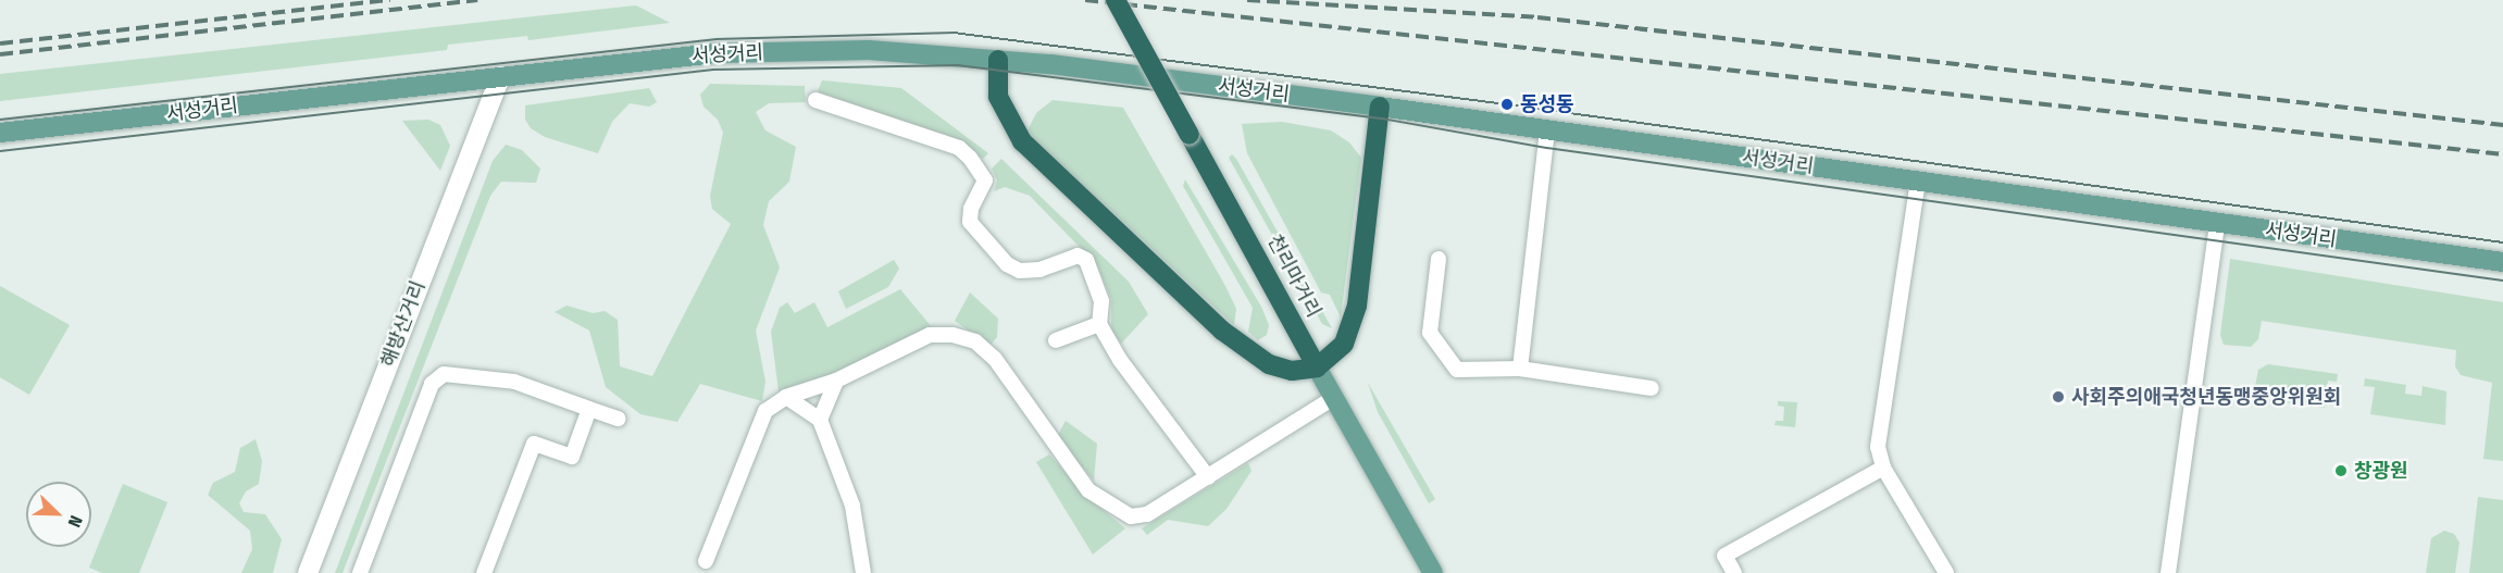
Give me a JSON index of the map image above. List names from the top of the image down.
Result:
{
  "streets": {
    "highway": ["천리마거리"],
    "main road": ["서성거리", "해방산거리"]
  },
  "crossings": [
    ["서성거리", "해방산거리"]
  ],
  "places": ["동성동", "사회주의애국청년동맹중앙위원회", "창광원"],
  "north": "bottom right"
}
